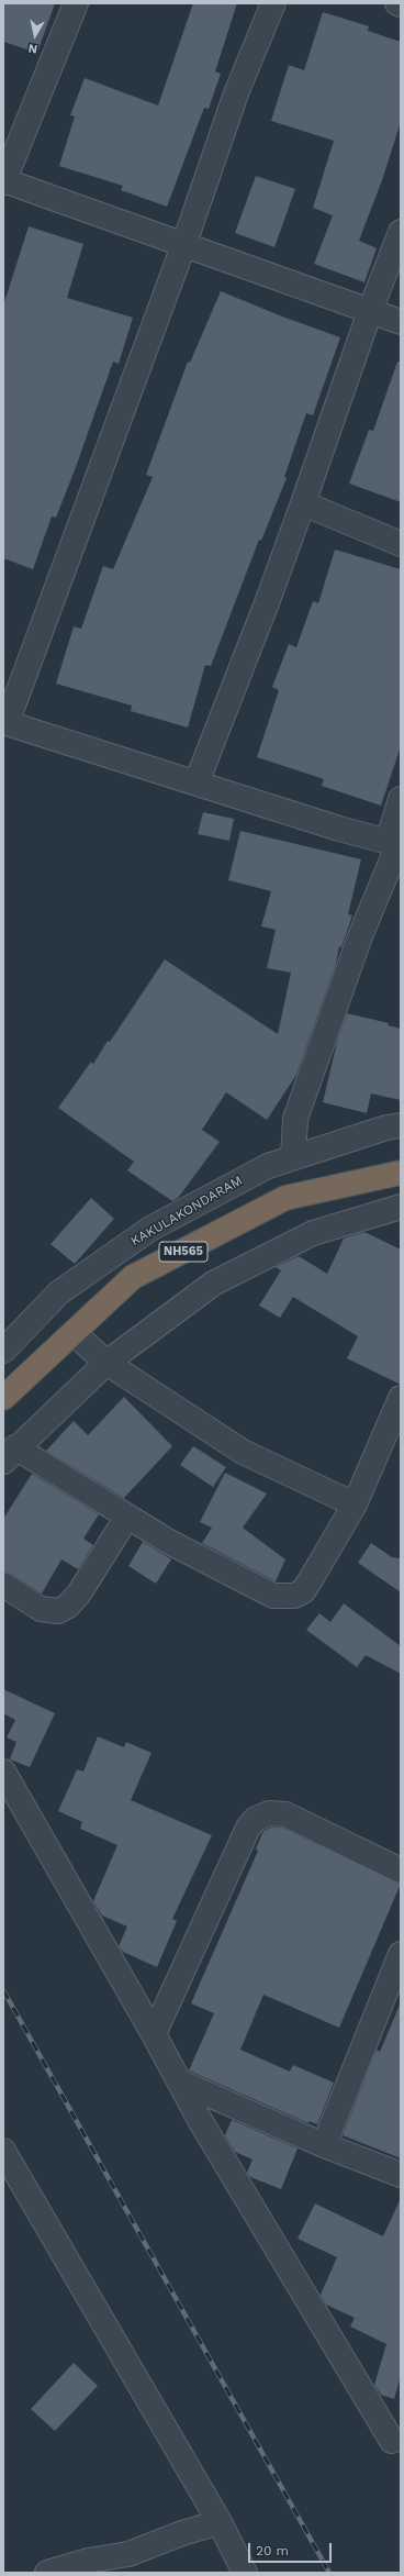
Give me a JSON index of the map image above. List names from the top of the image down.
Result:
{
  "streets": {
    "highway": ["NH565"],
    "street": ["KAKULAKONDARAM"]
  },
  "scale_bar": "20 m",
  "north": "bottom"
}
